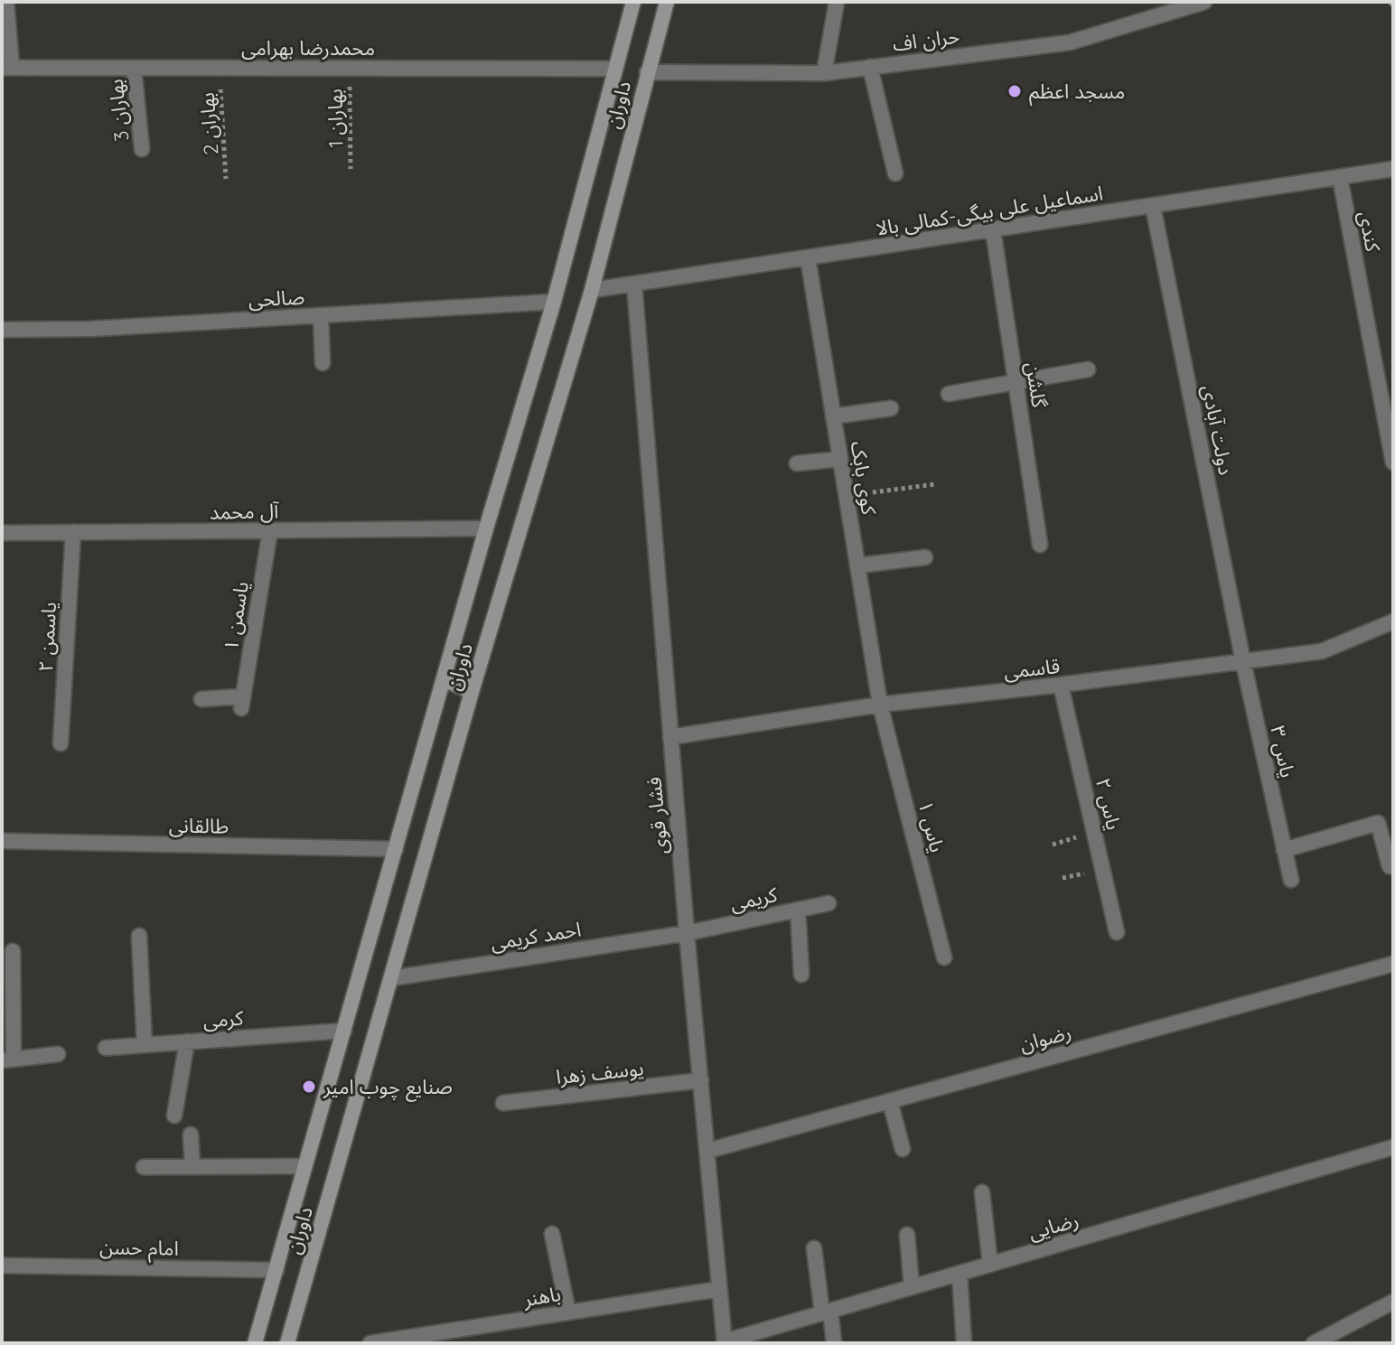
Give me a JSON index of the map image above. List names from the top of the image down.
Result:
{
  "streets": {
    "main road": ["داوران"],
    "street": [
      "حران اف",
      "محمدرضا بهرامی",
      "بهاران 3",
      "اسماعیل علی بیگی-کمالی بالا",
      "کندی",
      "صالحی",
      "گلشن",
      "دولت آبادی",
      "کوی بابک",
      "آل محمد",
      "یاسمن ۱",
      "یاسمن ۲",
      "قاسمی",
      "یاس ۳",
      "یاس ۲",
      "فشار قوی",
      "طالقانی",
      "یاس ۱",
      "کریمی",
      "احمد کریمی",
      "کرمی",
      "رضوان",
      "یوسف زهرا",
      "رضایی",
      "امام حسن",
      "باهنر"
    ],
    "path": ["بهاران 1", "بهاران 2"]
  },
  "crossings": [
    ["حران اف", "داوران"],
    ["محمدرضا بهرامی", "داوران"],
    ["محمدرضا بهرامی", "بهاران 3"],
    ["محمدرضا بهرامی", "بهاران 1"],
    ["محمدرضا بهرامی", "بهاران 2"],
    ["داوران", "اسماعیل علی بیگی-کمالی بالا"],
    ["داوران", "صالحی"],
    ["داوران", "آل محمد"],
    ["داوران", "طالقانی"],
    ["داوران", "احمد کریمی"],
    ["داوران", "کرمی"],
    ["داوران", "امام حسن"],
    ["اسماعیل علی بیگی-کمالی بالا", "کندی"],
    ["اسماعیل علی بیگی-کمالی بالا", "گلشن"],
    ["اسماعیل علی بیگی-کمالی بالا", "دولت آبادی"],
    ["اسماعیل علی بیگی-کمالی بالا", "کوی بابک"],
    ["اسماعیل علی بیگی-کمالی بالا", "فشار قوی"],
    ["دولت آبادی", "قاسمی"],
    ["دولت آبادی", "یاس ۳"],
    ["کوی بابک", "قاسمی"],
    ["کوی بابک", "یاس ۱"],
    ["آل محمد", "یاسمن ۱"],
    ["آل محمد", "یاسمن ۲"],
    ["قاسمی", "یاس ۳"],
    ["قاسمی", "یاس ۲"],
    ["قاسمی", "فشار قوی"],
    ["قاسمی", "یاس ۱"],
    ["فشار قوی", "کریمی"],
    ["فشار قوی", "احمد کریمی"],
    ["فشار قوی", "رضوان"],
    ["فشار قوی", "یوسف زهرا"],
    ["فشار قوی", "رضایی"],
    ["فشار قوی", "باهنر"],
    ["کریمی", "احمد کریمی"]
  ],
  "places": ["مسجد اعظم", "صنایع چوب امیر"]
}
